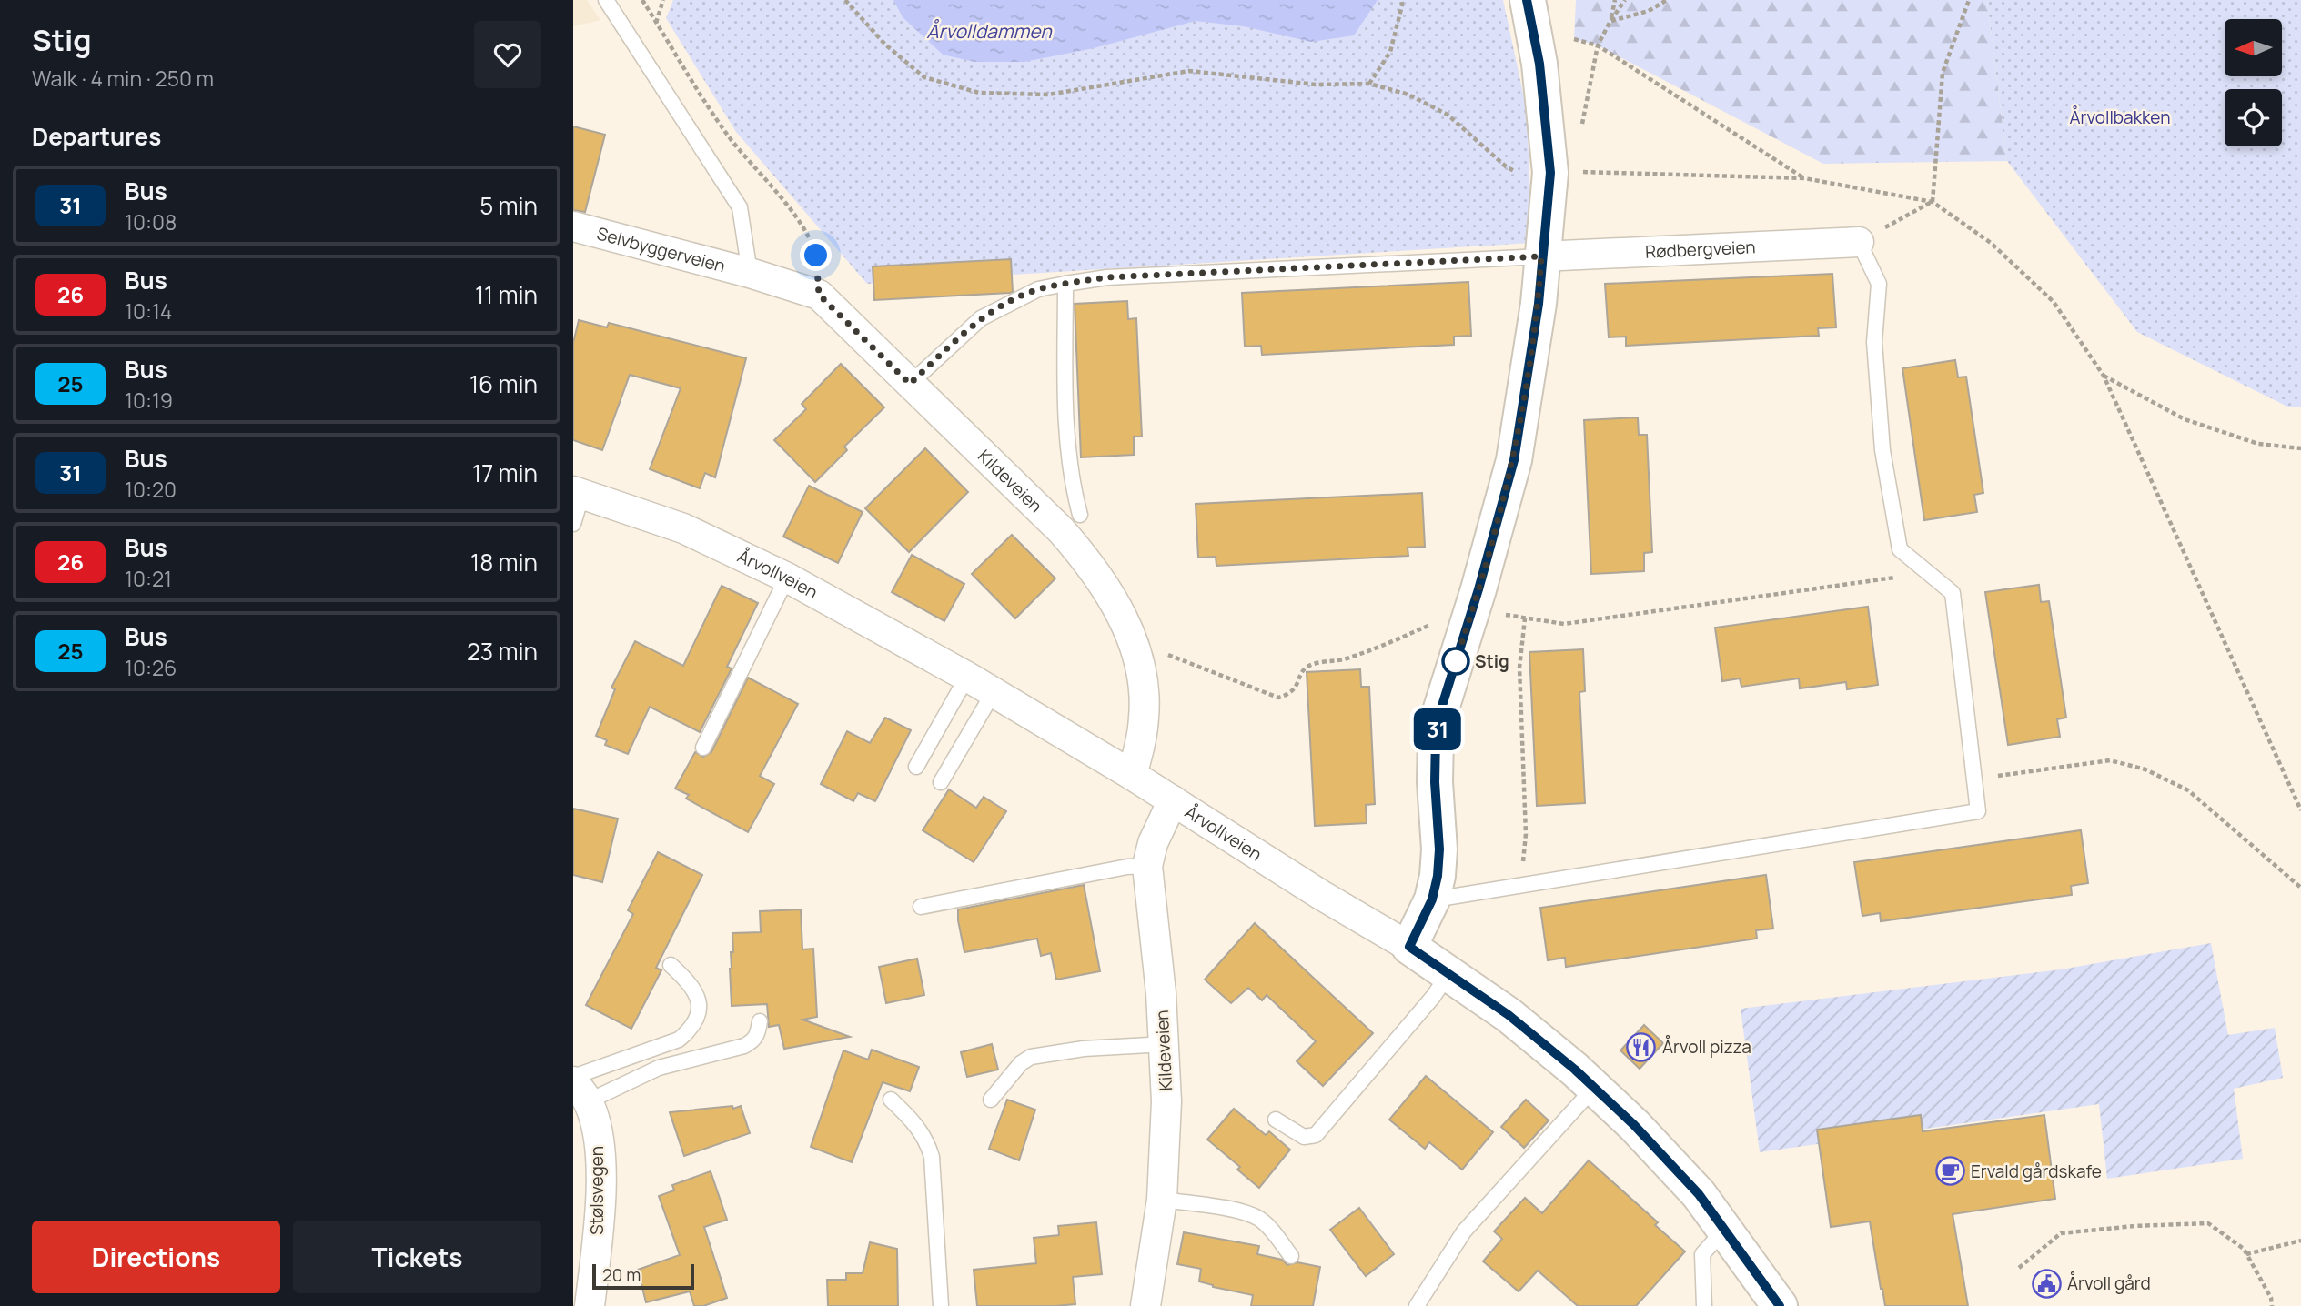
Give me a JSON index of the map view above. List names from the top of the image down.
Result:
{
  "streets": {
    "street": [
      "Selvbyggerveien",
      "Rødbergveien",
      "Kildeveien",
      "Årvollveien",
      "Stølsvegen"
    ]
  },
  "crossings": [
    ["Selvbyggerveien", "Kildeveien"],
    ["Kildeveien", "Årvollveien"]
  ],
  "water": ["Årvolldammen"],
  "parks": ["Årvollbakken"],
  "places": {
    "other": ["Stig"],
    "restaurant": ["Årvoll pizza"],
    "cafe": ["Ervald gårdskafe"],
    "public building": ["Årvoll gård"]
  },
  "lines": ["bus line 31"],
  "scale_bar": "20 m",
  "north": "left",
  "page": {
    "heading": [
      ["Stig", "Walk · 4 min · 250 m"],
      "Departures"
    ],
    "on_map": "31",
    "list": [
      {
        "mark": "31",
        "name": "Bus",
        "note": "10:08",
        "value": "5 min"
      },
      {
        "mark": "26",
        "name": "Bus",
        "note": "10:14",
        "value": "11 min"
      },
      {
        "mark": "25",
        "name": "Bus",
        "note": "10:19",
        "value": "16 min"
      },
      {
        "mark": "31",
        "name": "Bus",
        "note": "10:20",
        "value": "17 min"
      },
      {
        "mark": "26",
        "name": "Bus",
        "note": "10:21",
        "value": "18 min"
      },
      {
        "mark": "25",
        "name": "Bus",
        "note": "10:26",
        "value": "23 min"
      }
    ],
    "buttons": ["Directions", "Tickets"],
    "scale": "20 m"
  }
}
